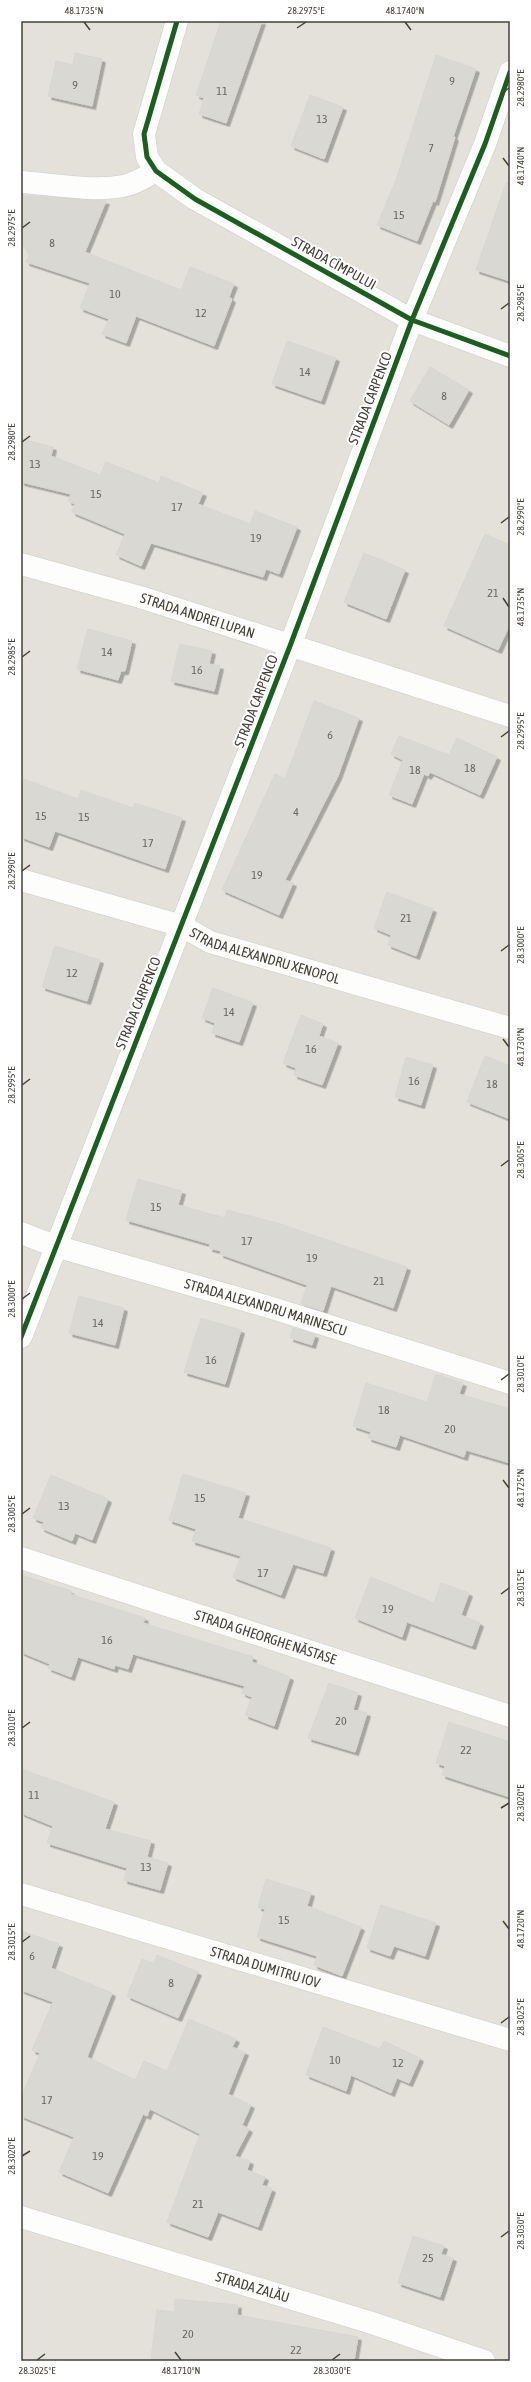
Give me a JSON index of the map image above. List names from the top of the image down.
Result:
{
  "streets": {
    "street": [
      "STRADA CÎMPULUI",
      "STRADA CARPENCO",
      "STRADA ANDREI LUPAN",
      "STRADA ALEXANDRU XENOPOL",
      "STRADA ALEXANDRU MARINESCU",
      "STRADA GHEORGHE NĂSTASE",
      "STRADA DUMITRU IOV",
      "STRADA ZALĂU"
    ]
  },
  "crossings": [
    ["STRADA CÎMPULUI", "STRADA CARPENCO"],
    ["STRADA CARPENCO", "STRADA ANDREI LUPAN"],
    ["STRADA CARPENCO", "STRADA ALEXANDRU XENOPOL"],
    ["STRADA CARPENCO", "STRADA ALEXANDRU MARINESCU"]
  ],
  "house_numbers": [
    "9",
    "9",
    "11",
    "13",
    "7",
    "15",
    "8",
    "10",
    "12",
    "14",
    "8",
    "13",
    "15",
    "17",
    "19",
    "21",
    "14",
    "16",
    "6",
    "18",
    "18",
    "4",
    "15",
    "15",
    "17",
    "19",
    "21",
    "12",
    "14",
    "16",
    "16",
    "18",
    "15",
    "17",
    "19",
    "21",
    "14",
    "16",
    "18",
    "20",
    "15",
    "13",
    "17",
    "19",
    "16",
    "20",
    "22",
    "11",
    "13",
    "15",
    "6",
    "8",
    "10",
    "12",
    "17",
    "19",
    "21",
    "25",
    "20",
    "22"
  ],
  "coordinates": [
    "48.1735°N",
    "28.2975°E",
    "48.1740°N",
    "28.2980°E",
    "28.2985°E",
    "28.2990°E",
    "28.2995°E",
    "28.3000°E",
    "48.1730°N",
    "28.3005°E",
    "28.3010°E",
    "48.1725°N",
    "28.3015°E",
    "28.3020°E",
    "48.1720°N",
    "28.3025°E",
    "28.3030°E",
    "48.1710°N"
  ]
}
